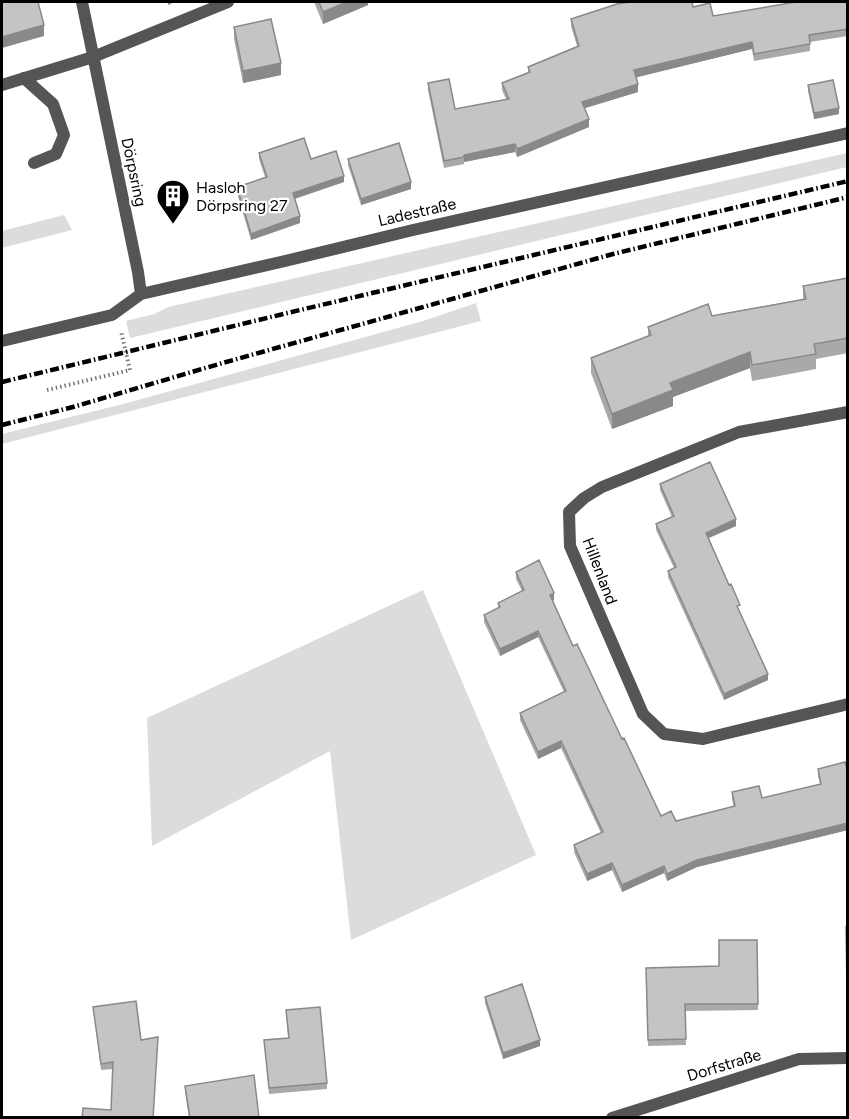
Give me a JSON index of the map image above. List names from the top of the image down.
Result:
{
  "streets": {
    "street": [
      "Dörpsring",
      "Ladestraße",
      "Hillenland",
      "Dorfstraße"
    ]
  },
  "crossings": [
    ["Dörpsring", "Ladestraße"]
  ],
  "places": {
    "building": ["Hasloh Dörpsring 27"]
  }
}
